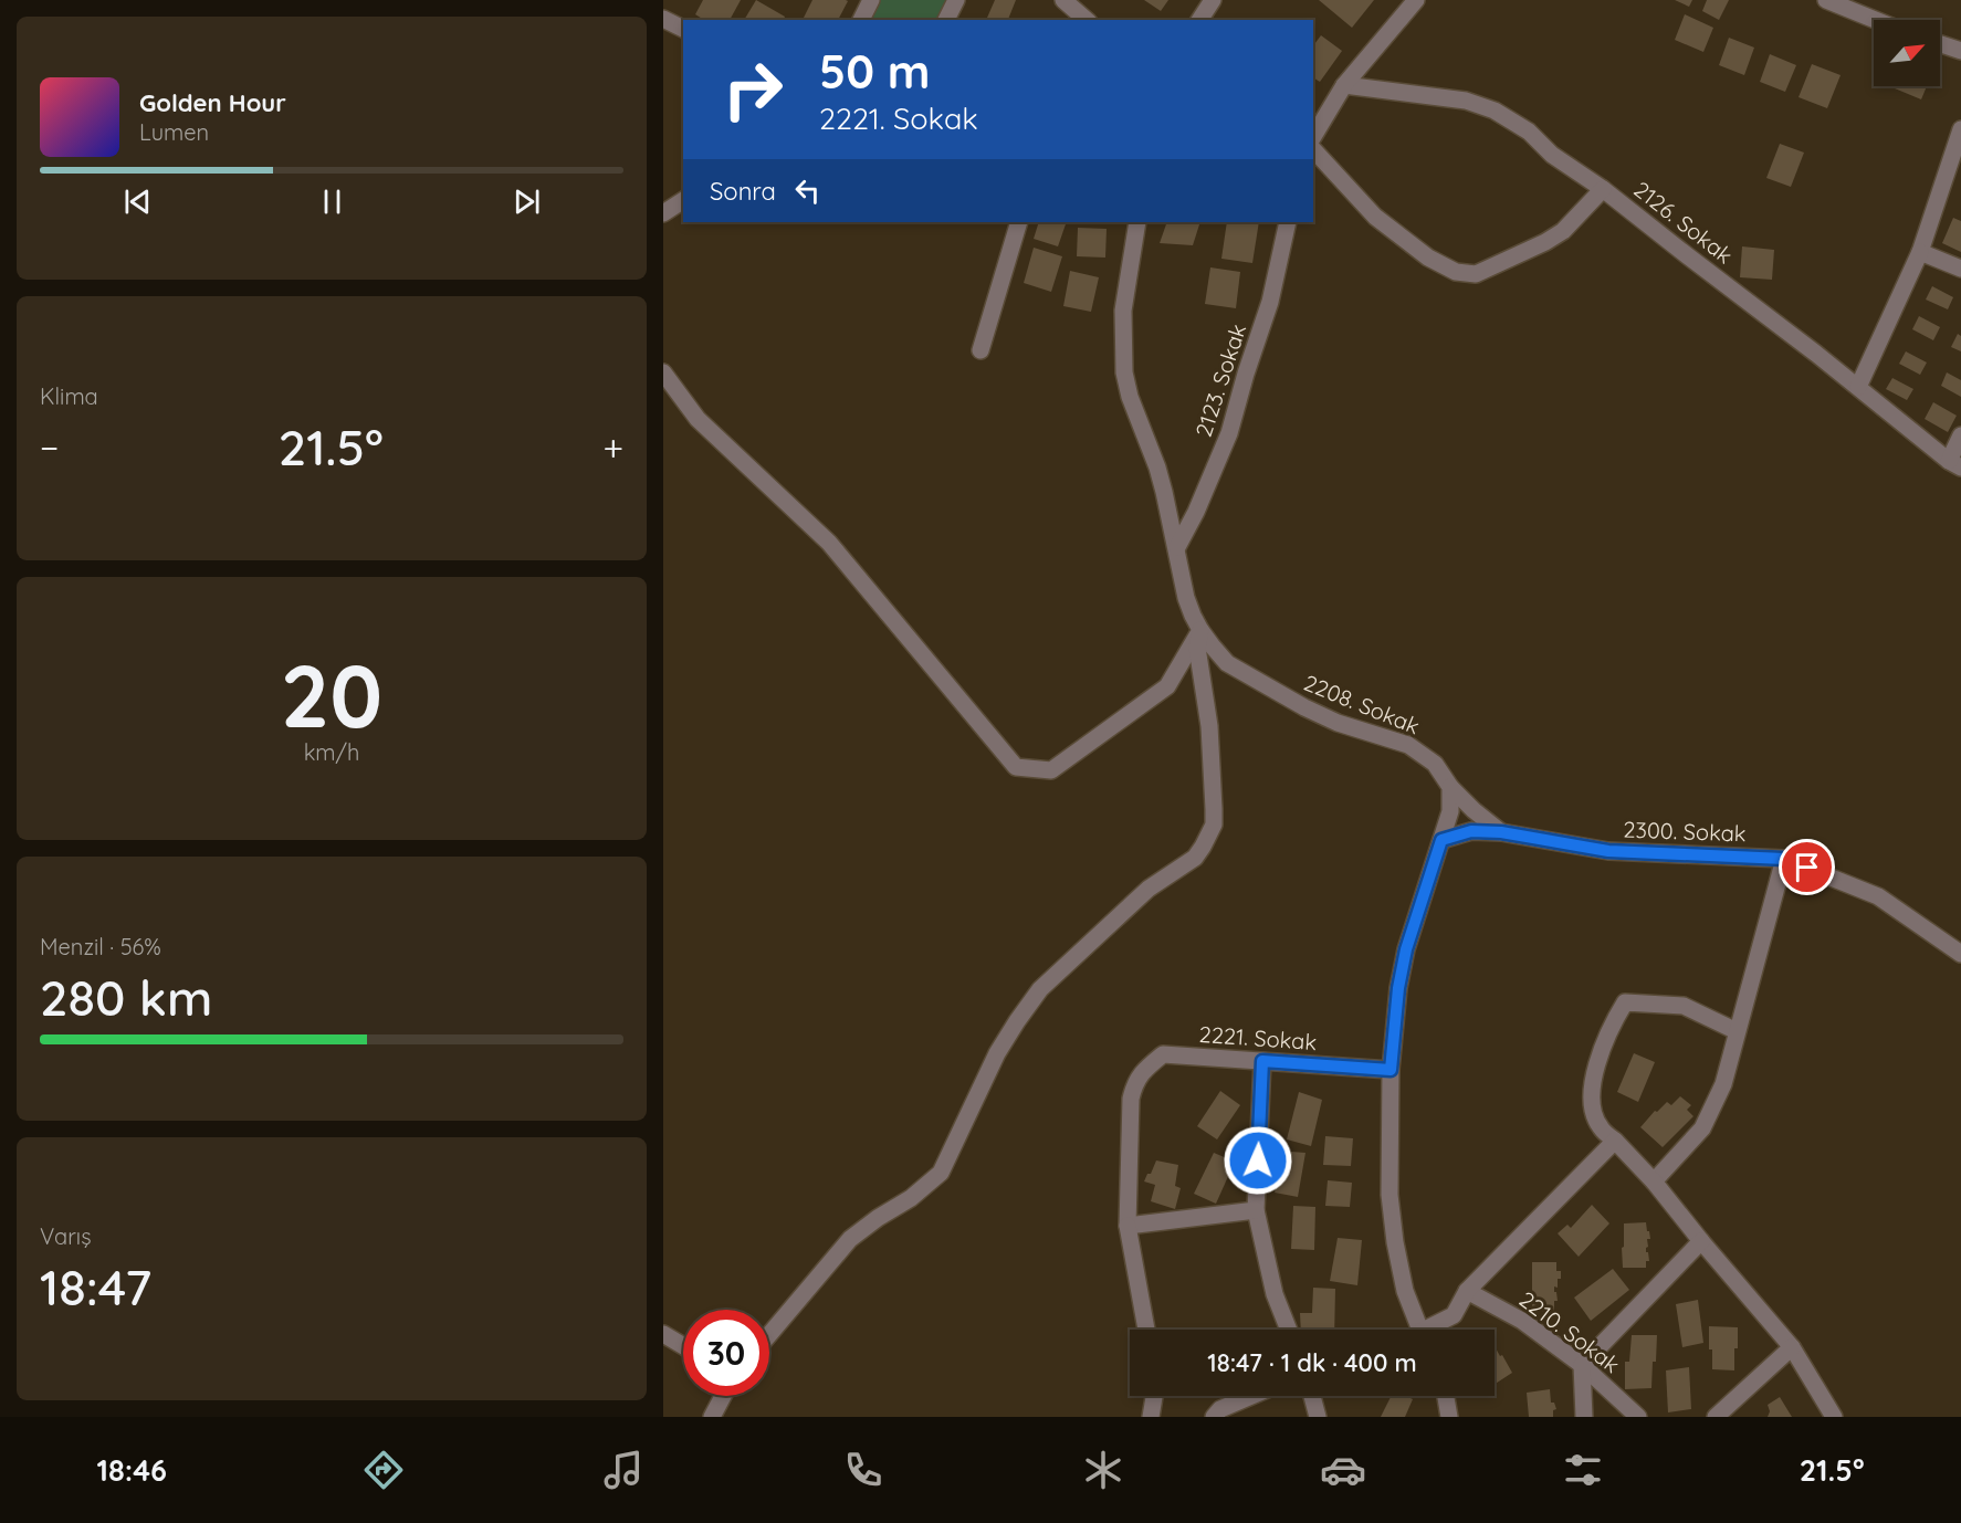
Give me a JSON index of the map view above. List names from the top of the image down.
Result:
{
  "streets": {
    "street": [
      "2126. Sokak",
      "2123. Sokak",
      "2208. Sokak",
      "2300. Sokak",
      "2221. Sokak",
      "2210. Sokak"
    ]
  },
  "crossings": [
    ["2123. Sokak", "2208. Sokak"],
    ["2208. Sokak", "2300. Sokak"]
  ],
  "north": "top right",
  "page": {
    "turn": ["50 m", "2221. Sokak"],
    "song": ["Golden Hour", "Lumen"],
    "then": "Sonra",
    "tile": [
      "Klima",
      ["20", "km/h"],
      ["Menzil · 56%", "280 km"],
      ["Varış", "18:47"]
    ],
    "heat": ["−", "21.5°", "+"],
    "limit": "30",
    "trip": "18:47 · 1 dk · 400 m",
    "tabs": ["18:46", "21.5°"]
  }
}
